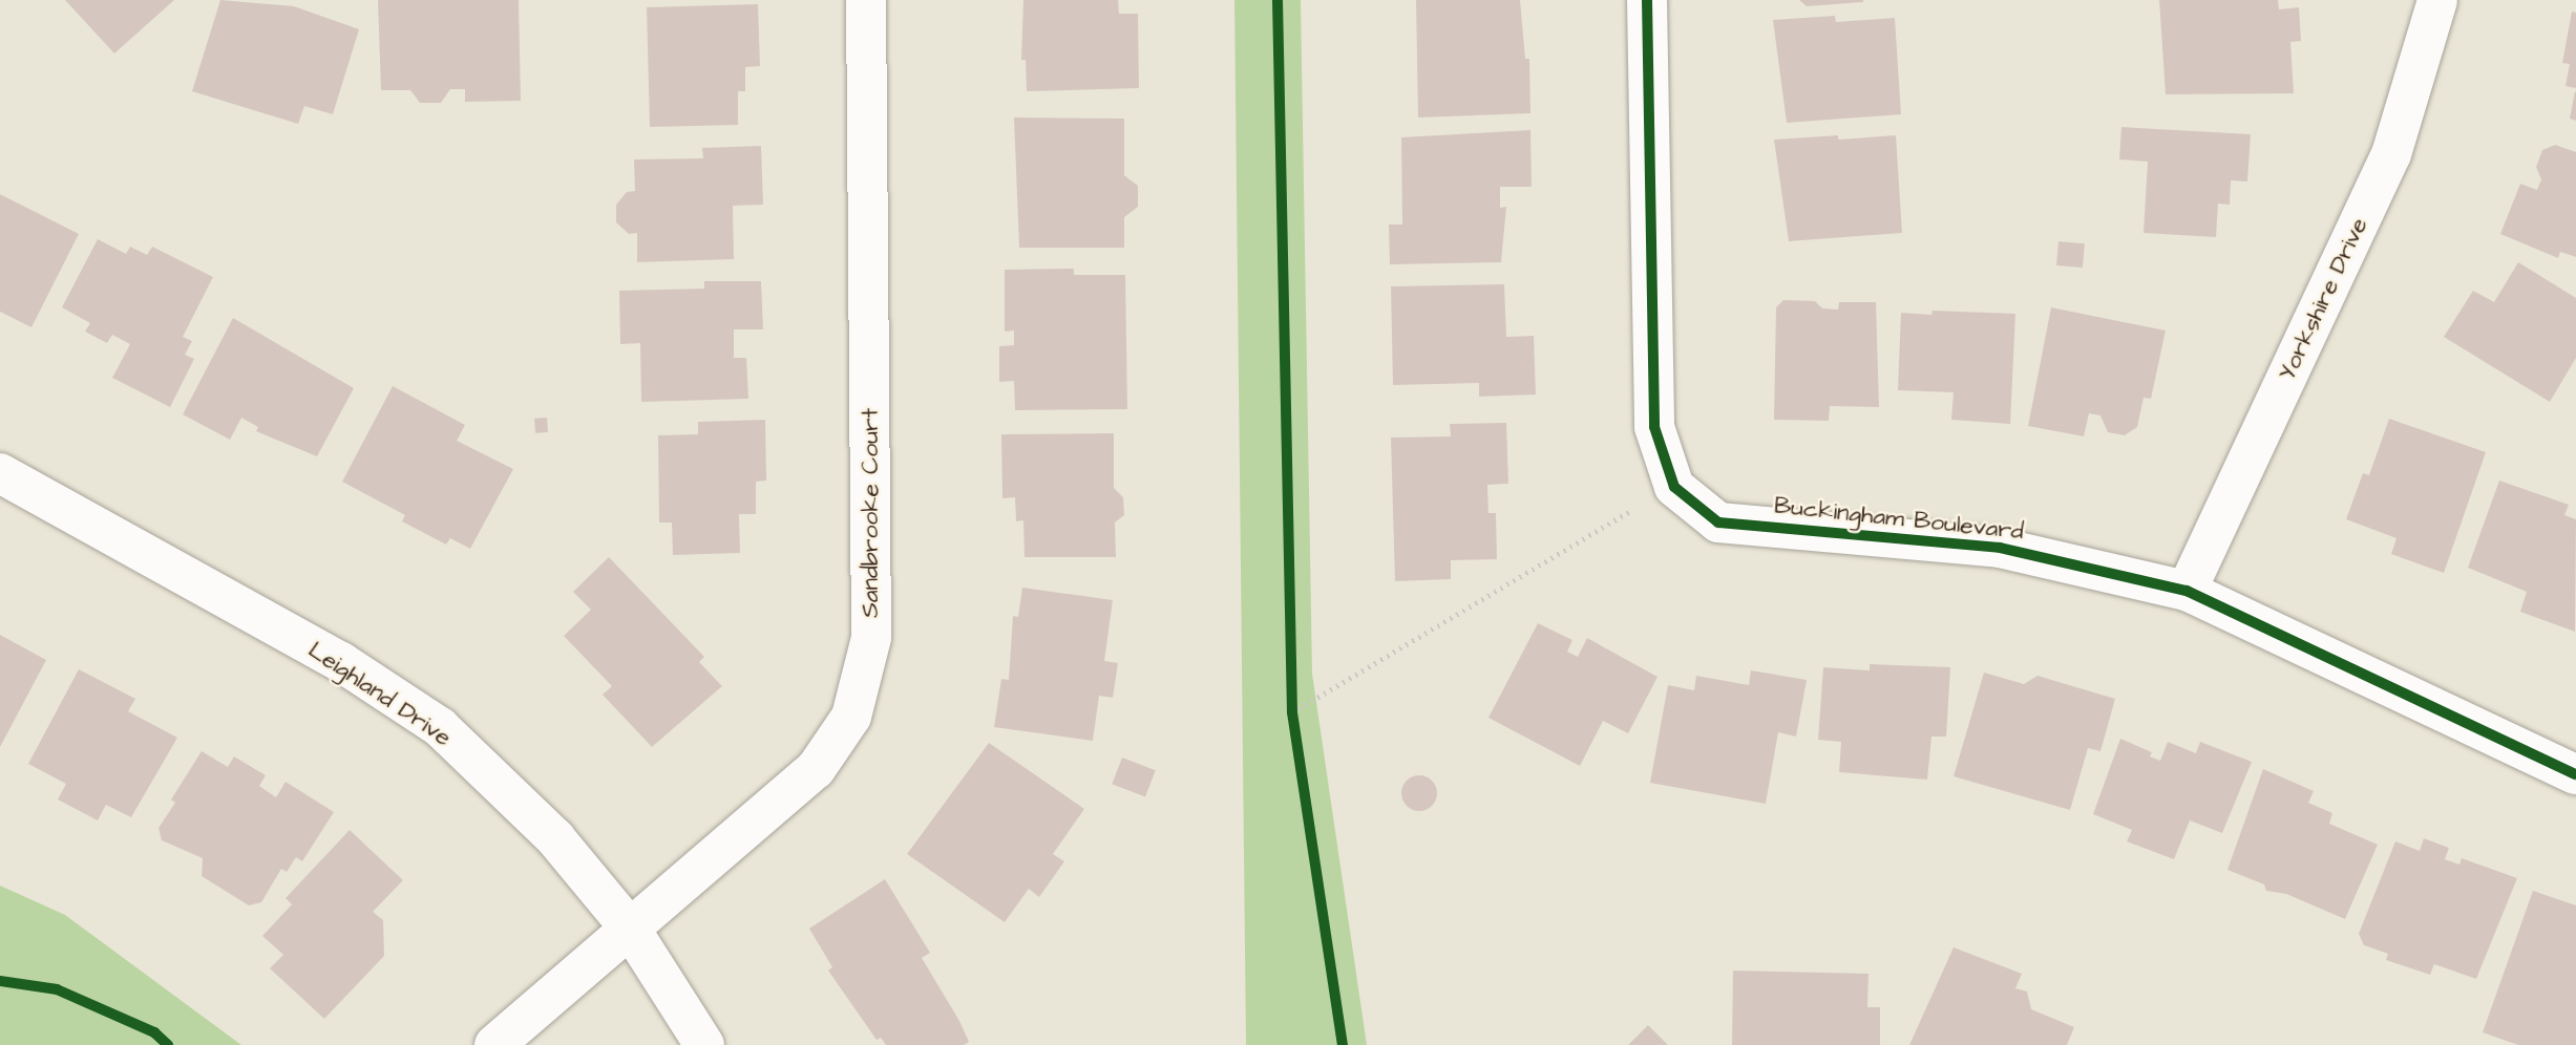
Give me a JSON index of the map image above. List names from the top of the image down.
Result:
{
  "streets": {
    "street": [
      "Yorkshire Drive",
      "Sandbrooke Court",
      "Buckingham Boulevard",
      "Leighland Drive"
    ]
  },
  "crossings": [
    ["Yorkshire Drive", "Buckingham Boulevard"],
    ["Sandbrooke Court", "Leighland Drive"]
  ]
}
